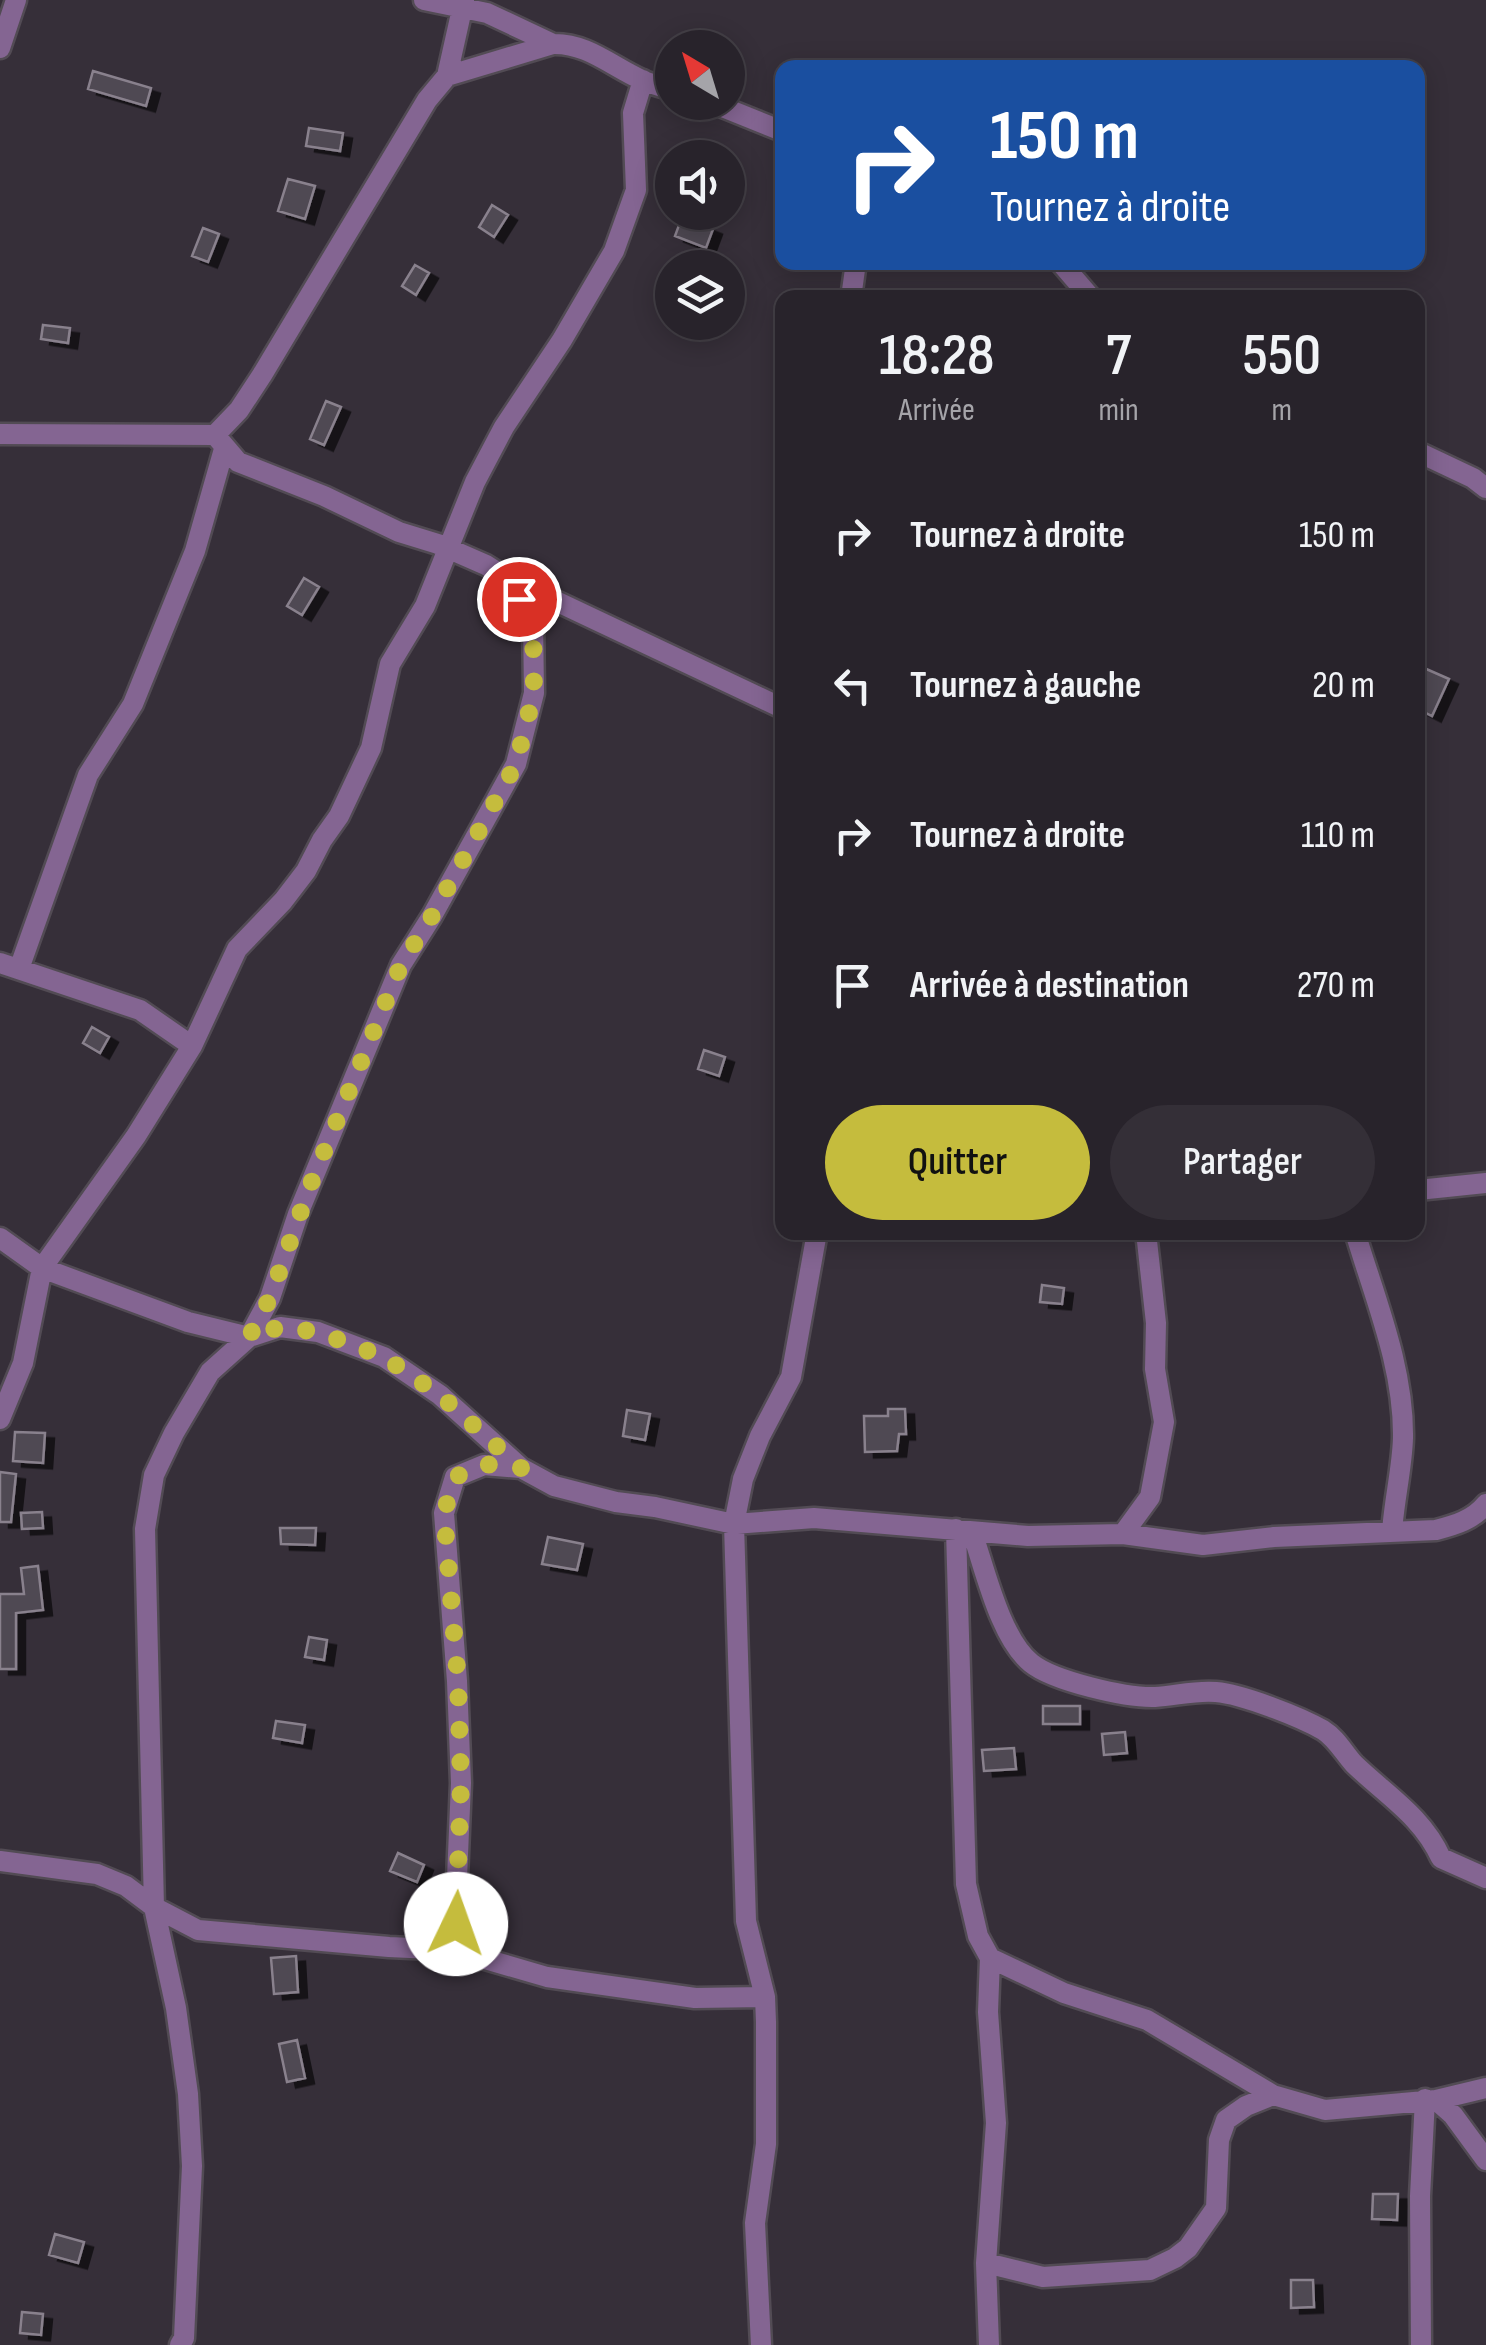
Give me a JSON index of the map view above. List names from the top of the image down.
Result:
{
  "north": "top left",
  "page": {
    "turn": ["150 m", "Tournez à droite"],
    "eta": [
      "18:28",
      "Arrivée",
      "7",
      "min",
      "550",
      "m"
    ],
    "list": [
      {
        "name": "Tournez à droite",
        "value": "150 m"
      },
      {
        "name": "Tournez à gauche",
        "value": "20 m"
      },
      {
        "name": "Tournez à droite",
        "value": "110 m"
      },
      {
        "name": "Arrivée à destination",
        "value": "270 m"
      }
    ],
    "buttons": ["Quitter", "Partager"]
  }
}
